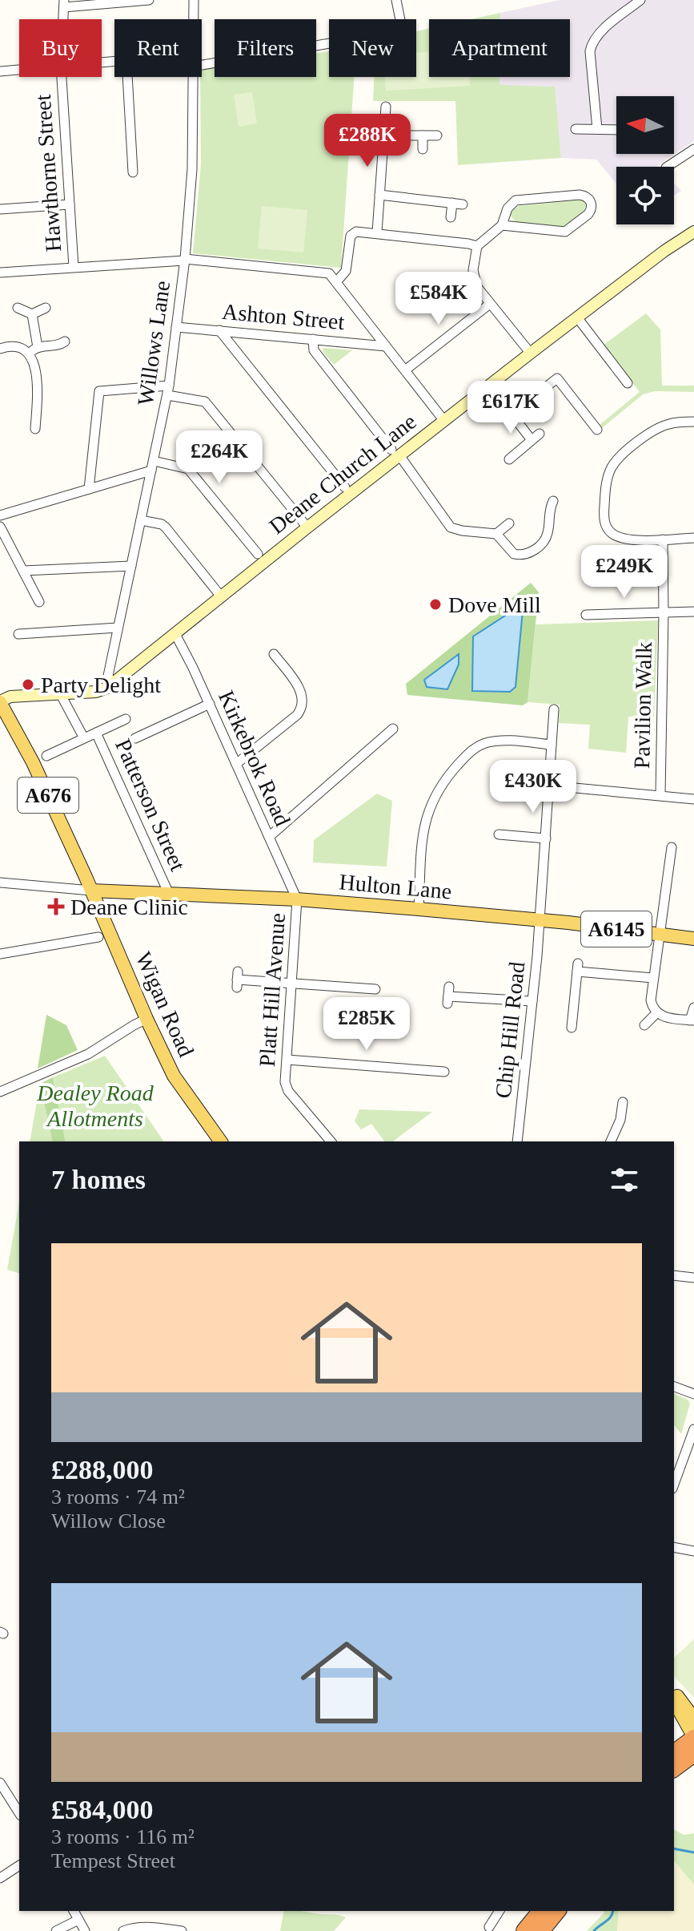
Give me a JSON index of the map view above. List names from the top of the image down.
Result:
{
  "streets": {
    "main road": [
      "A676",
      "Hulton Lane",
      "A6145",
      "Wigan Road"
    ],
    "street": [
      "Hawthorne Street",
      "Ashton Street",
      "Willows Lane",
      "Deane Church Lane",
      "Pavilion Walk",
      "Kirkebrok Road",
      "Patterson Street",
      "Platt Hill Avenue",
      "Chip Hill Road"
    ]
  },
  "crossings": [
    ["Ashton Street", "Willows Lane"],
    ["Willows Lane", "Deane Church Lane"],
    ["Deane Church Lane", "Kirkebrok Road"],
    ["Deane Church Lane", "Wigan Road"],
    ["Kirkebrok Road", "Hulton Lane"],
    ["Kirkebrok Road", "Platt Hill Avenue"],
    ["Patterson Street", "Hulton Lane"],
    ["Hulton Lane", "Platt Hill Avenue"],
    ["Hulton Lane", "Wigan Road"],
    ["Hulton Lane", "Chip Hill Road"]
  ],
  "parks": ["Dealey Road Allotments"],
  "places": {
    "other": ["Dove Mill", "Party Delight"],
    "health": ["Deane Clinic"]
  },
  "north": "left",
  "page": {
    "chip": [
      "Buy",
      "Rent",
      "Filters",
      "New",
      "Apartment"
    ],
    "price": [
      "£288K",
      "£584K",
      "£617K",
      "£264K",
      "£249K",
      "£430K",
      "£285K"
    ],
    "heading": "7 homes",
    "list": [
      {
        "name": "£288,000",
        "note": "3 rooms · 74 m² · Willow Close"
      },
      {
        "name": "£584,000",
        "note": "3 rooms · 116 m² · Tempest Street"
      }
    ]
  }
}
